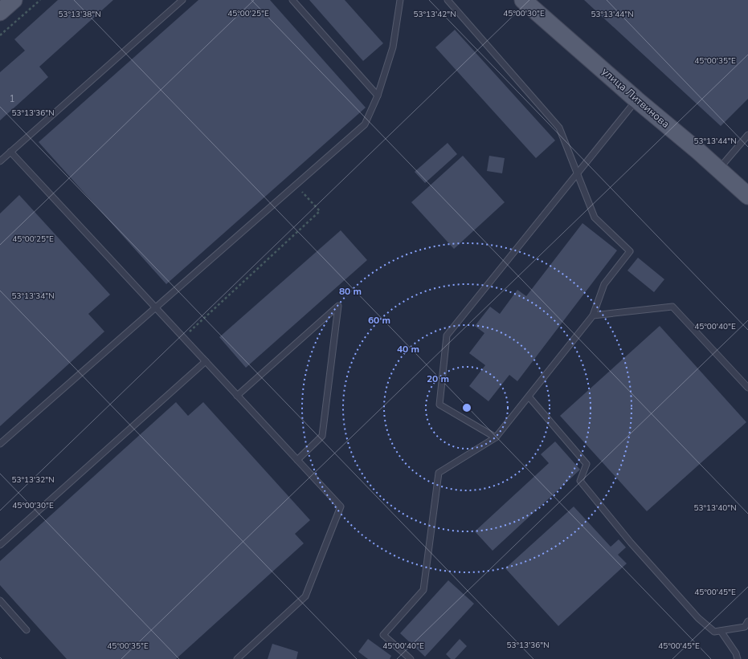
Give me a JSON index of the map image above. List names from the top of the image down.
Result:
{
  "streets": {
    "main road": ["улица Литвинова"]
  },
  "house_numbers": ["1"],
  "coordinates": [
    "45°00'25\"E",
    "45°00'30\"E",
    "53°13'44\"N",
    "53°13'38\"N",
    "53°13'42\"N",
    "45°00'35\"E",
    "53°13'36\"N",
    "53°13'34\"N",
    "45°00'40\"E",
    "53°13'32\"N",
    "53°13'40\"N",
    "45°00'45\"E"
  ],
  "rings": [
    "80 m",
    "60 m",
    "40 m",
    "20 m"
  ]
}
